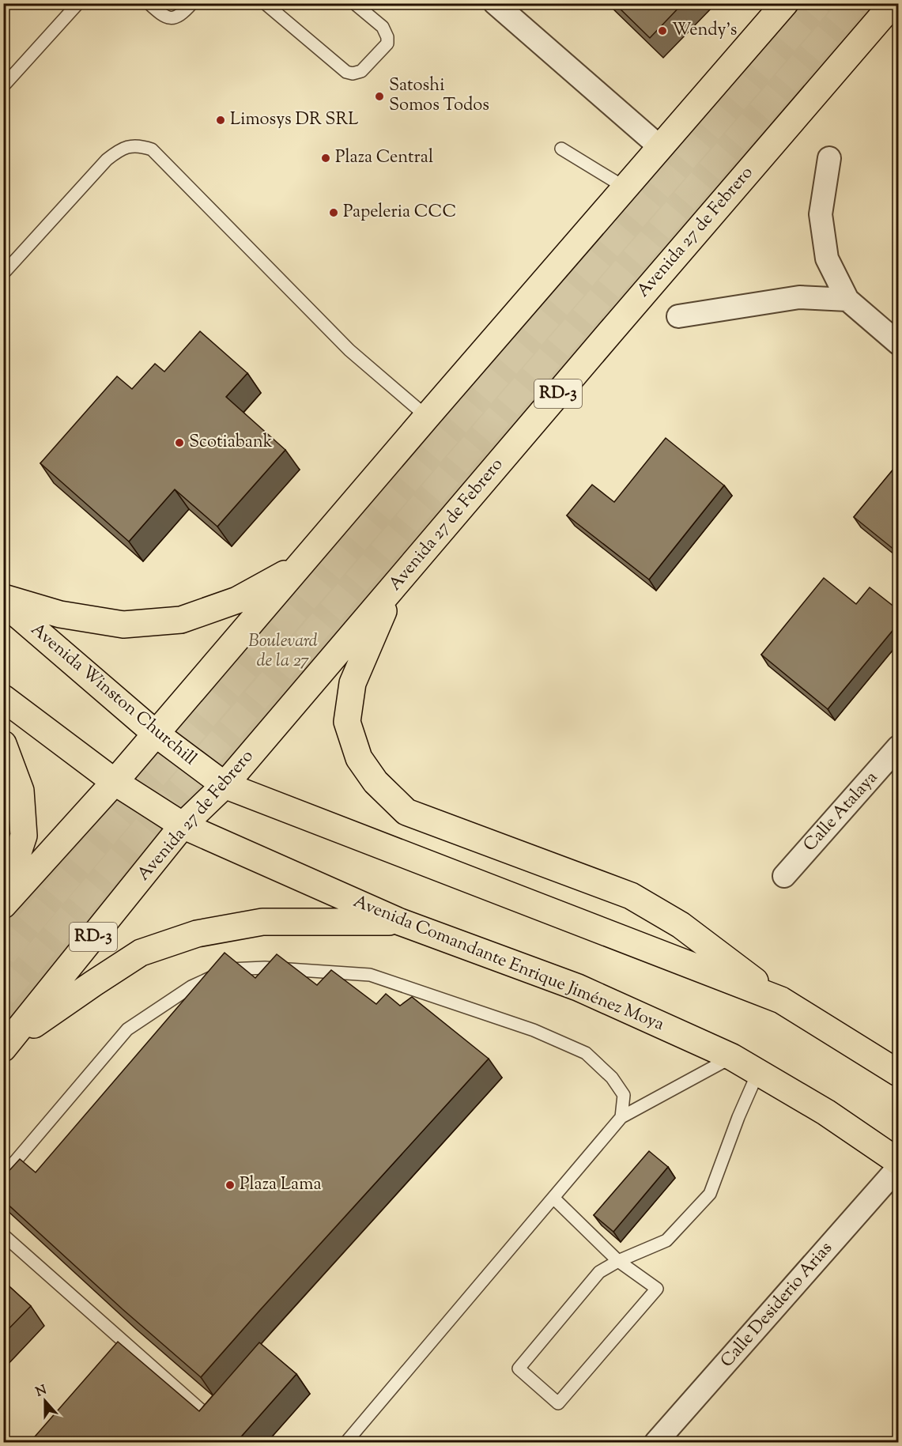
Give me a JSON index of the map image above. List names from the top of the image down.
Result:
{
  "streets": {
    "main road": [
      "Avenida 27 de Febrero",
      "RD-3",
      "Avenida Winston Churchill",
      "Avenida Comandante Enrique Jiménez Moya"
    ],
    "street": ["Calle Atalaya", "Calle Desiderio Arias"]
  },
  "crossings": [
    ["Avenida 27 de Febrero", "Avenida Winston Churchill"],
    ["Avenida 27 de Febrero", "Avenida Comandante Enrique Jiménez Moya"]
  ],
  "parks": ["Boulevard de la 27"],
  "places": [
    "Wendy's",
    "Satoshi Somos Todos",
    "Limosys DR SRL",
    "Plaza Central",
    "Papeleria CCC",
    "Scotiabank",
    "Plaza Lama"
  ],
  "north": "top"
}
